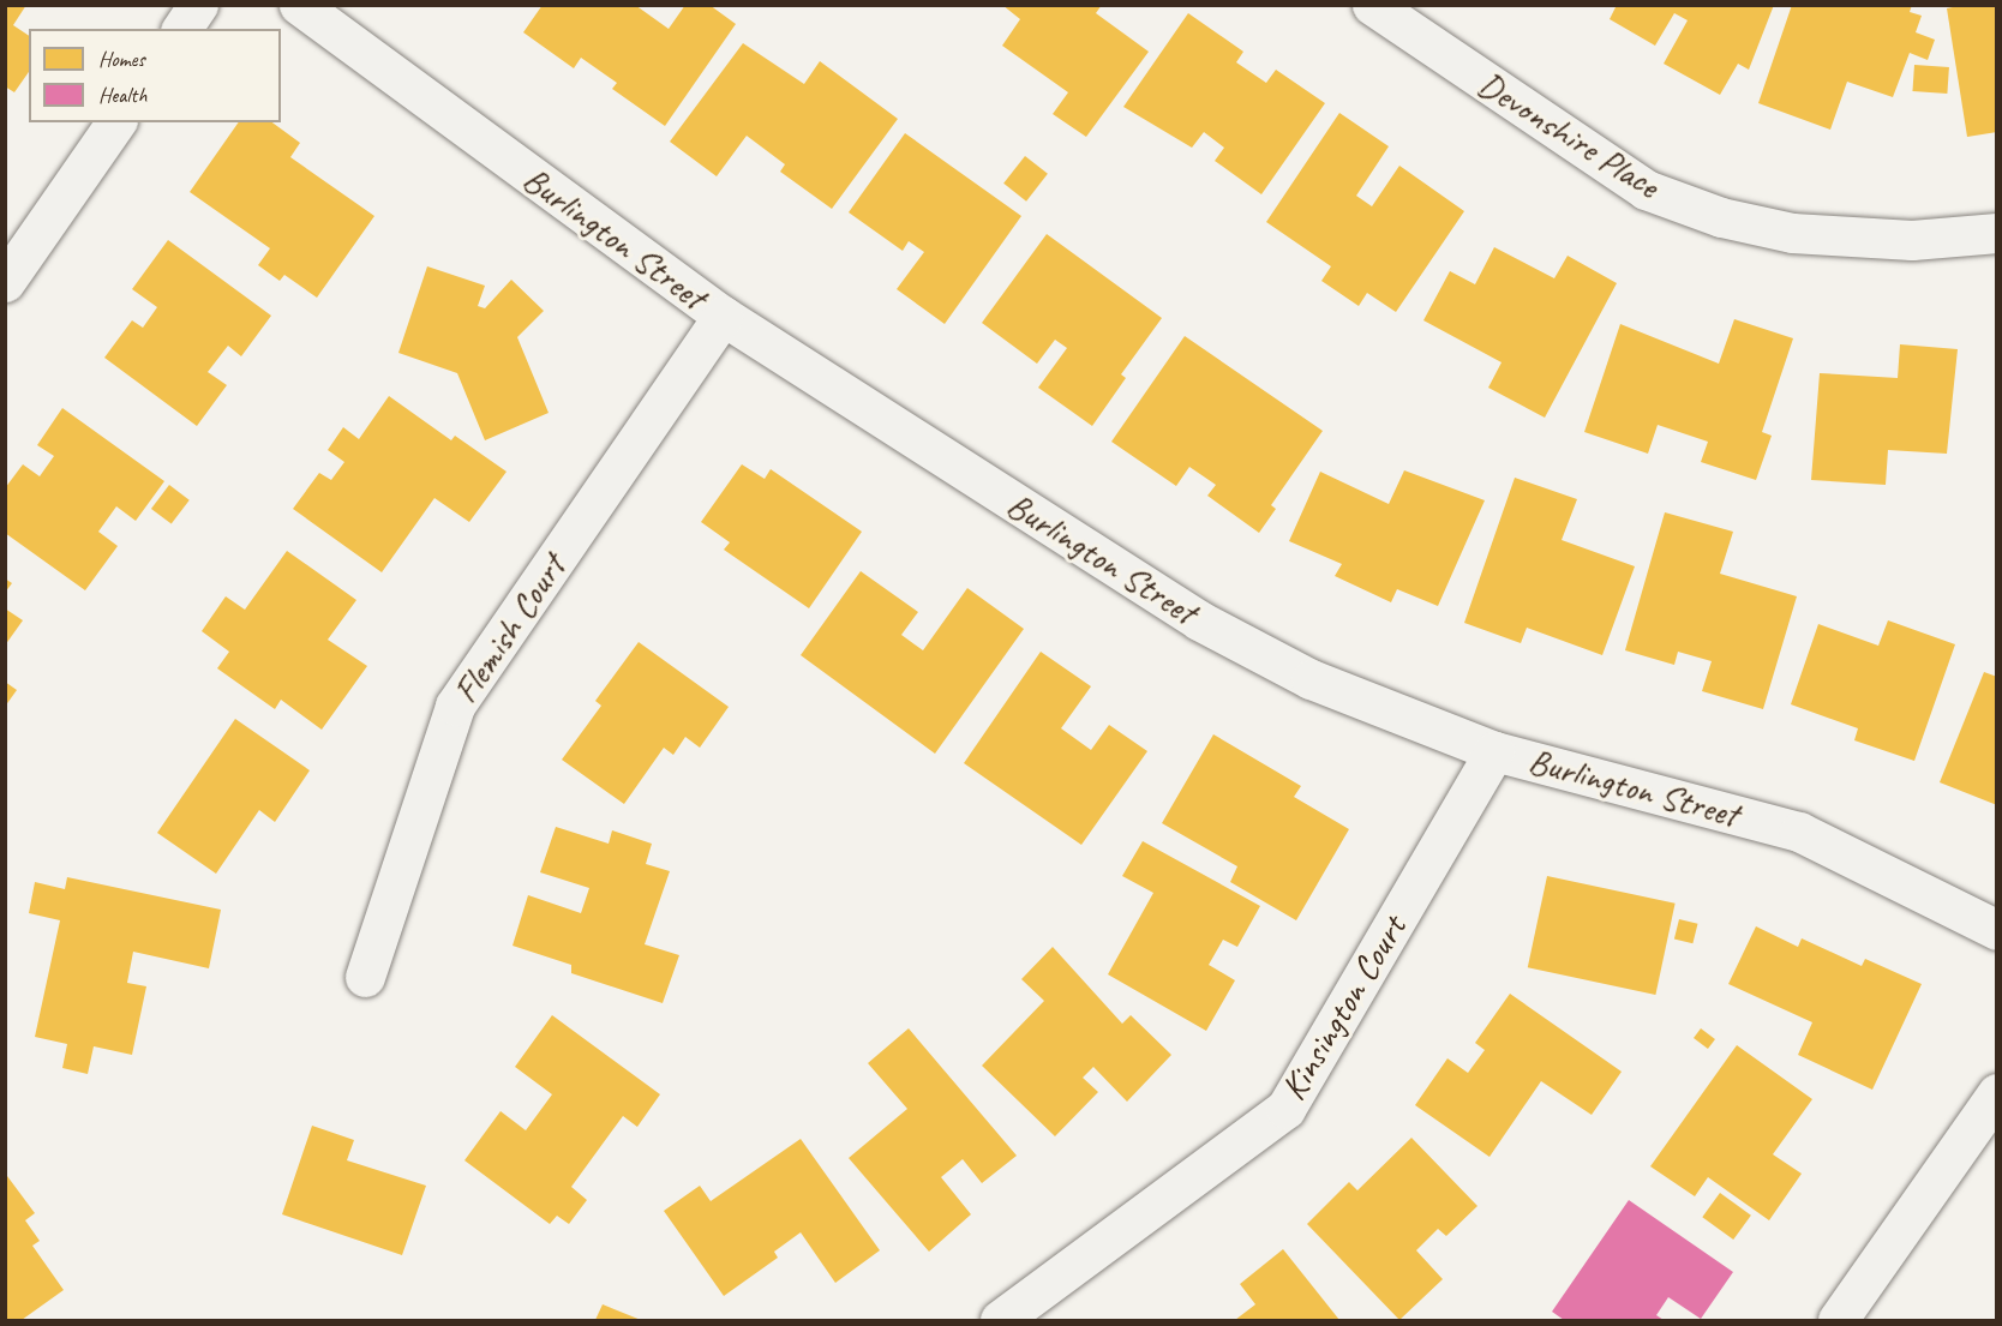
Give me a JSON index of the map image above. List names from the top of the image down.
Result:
{
  "streets": {
    "street": [
      "Devonshire Place",
      "Burlington Street",
      "Flemish Court",
      "Kinsington Court"
    ]
  },
  "crossings": [
    ["Burlington Street", "Flemish Court"],
    ["Burlington Street", "Kinsington Court"]
  ],
  "legend": ["Homes", "Health"]
}
